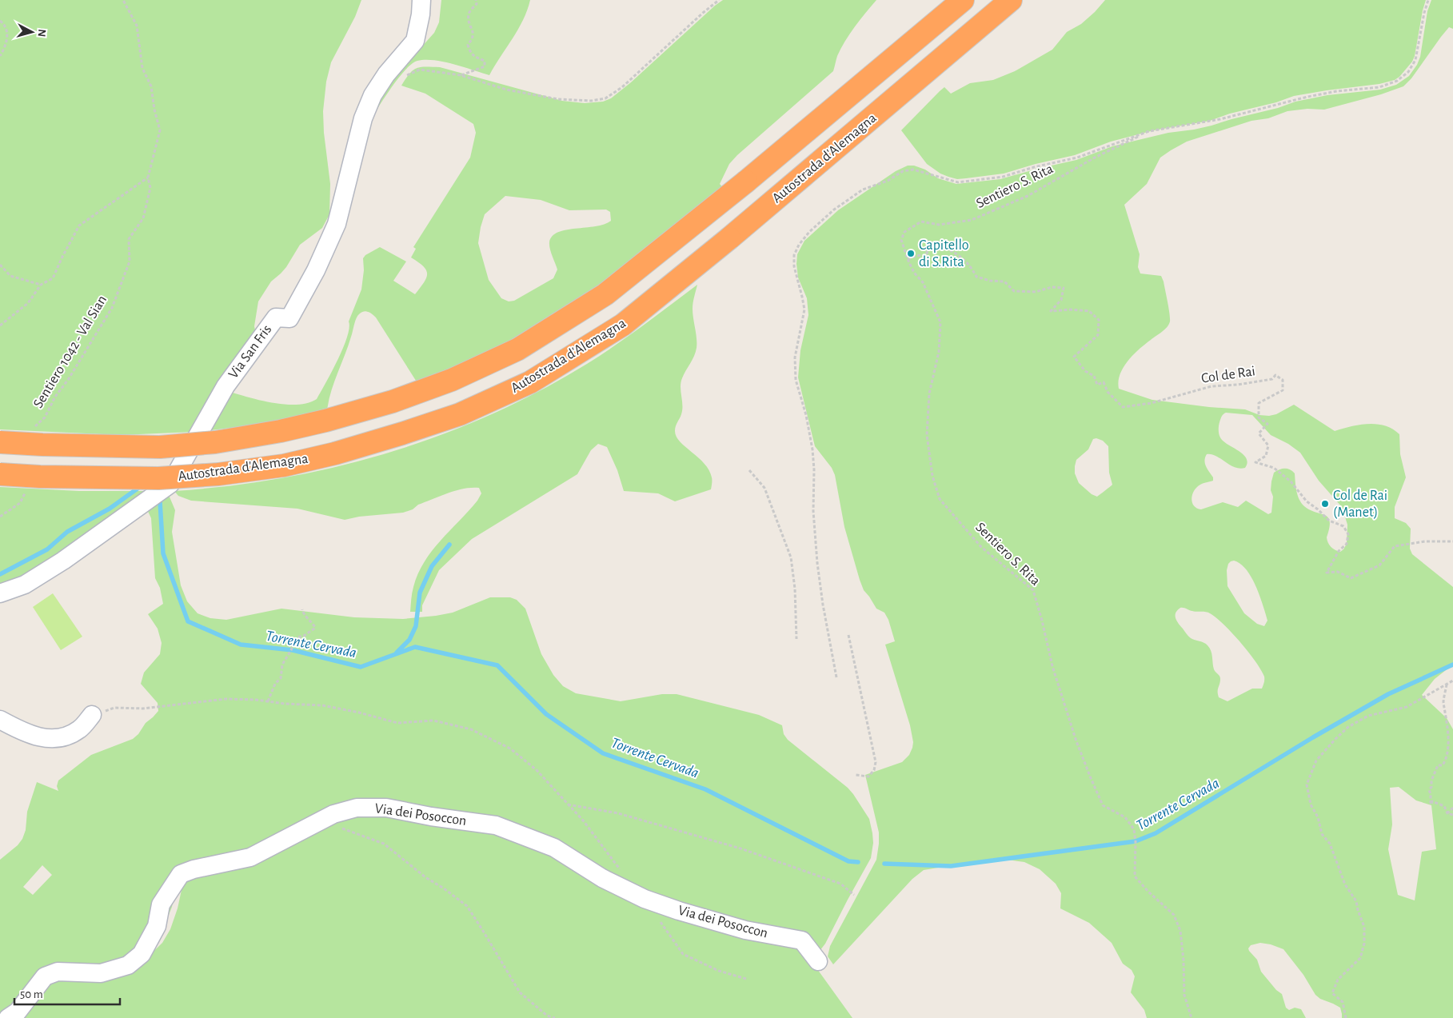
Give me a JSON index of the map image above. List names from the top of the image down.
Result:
{
  "streets": {
    "highway": ["Autostrada d'Alemagna"],
    "street": ["Via San Fris", "Via dei Posoccon"],
    "path": ["Sentiero S. Rita", "Sentiero 1042 - Val Sian", "Col de Rai"]
  },
  "crossings": [
    ["Sentiero S. Rita", "Col de Rai"]
  ],
  "water": ["Torrente Cervada"],
  "places": ["Capitello di S.Rita", "Col de Rai (Manet)"],
  "scale_bar": "50 m",
  "north": "right"
}
